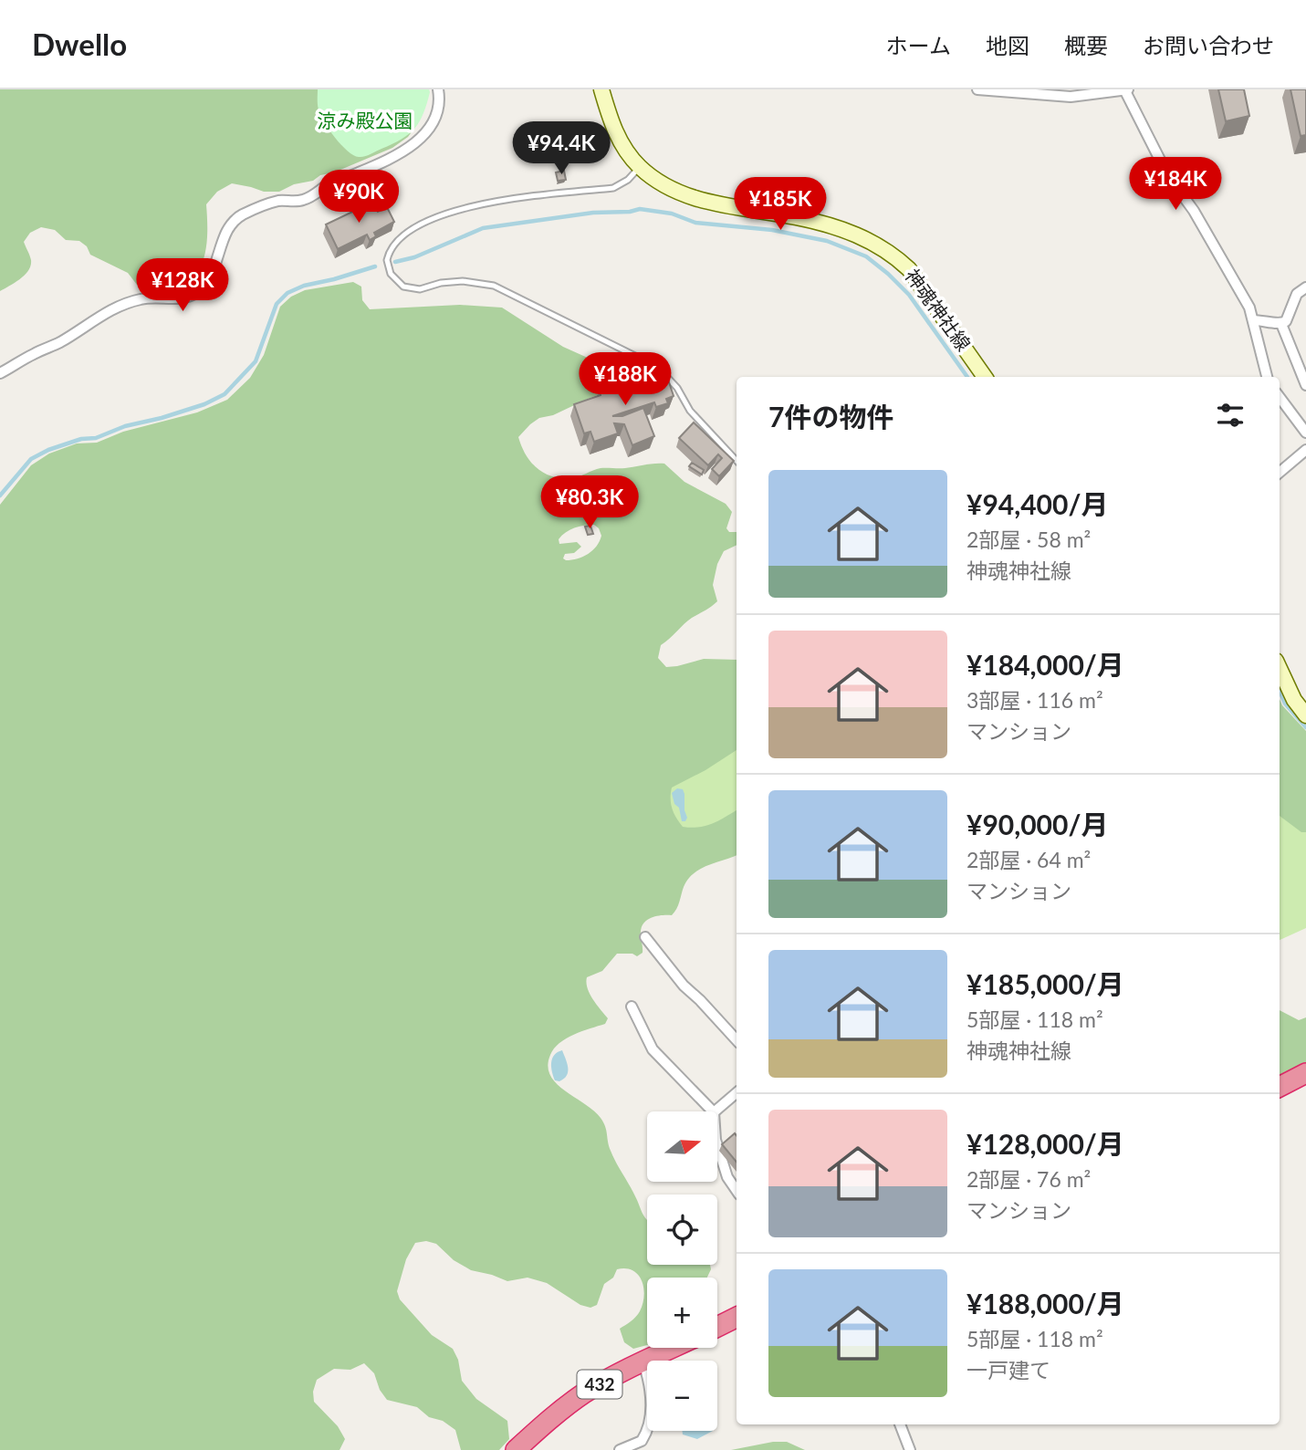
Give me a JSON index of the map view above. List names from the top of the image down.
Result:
{
  "streets": {
    "highway": ["432"],
    "main road": ["神魂神社線"]
  },
  "parks": ["涼み殿公園"],
  "north": "right",
  "page": {
    "header": "Dwello",
    "nav": [
      "ホーム",
      "地図",
      "概要",
      "お問い合わせ"
    ],
    "price": [
      "¥94.4K",
      "¥184K",
      "¥90K",
      "¥185K",
      "¥128K",
      "¥188K",
      "¥80.3K"
    ],
    "heading": "7件の物件",
    "list": [
      {
        "name": "¥94,400/月",
        "note": "2部屋 · 58 m² · 神魂神社線"
      },
      {
        "name": "¥184,000/月",
        "note": "3部屋 · 116 m² · マンション"
      },
      {
        "name": "¥90,000/月",
        "note": "2部屋 · 64 m² · マンション"
      },
      {
        "name": "¥185,000/月",
        "note": "5部屋 · 118 m² · 神魂神社線"
      },
      {
        "name": "¥128,000/月",
        "note": "2部屋 · 76 m² · マンション"
      },
      {
        "name": "¥188,000/月",
        "note": "5部屋 · 118 m² · 一戸建て"
      }
    ],
    "map_buttons": ["+", "−"]
  }
}
